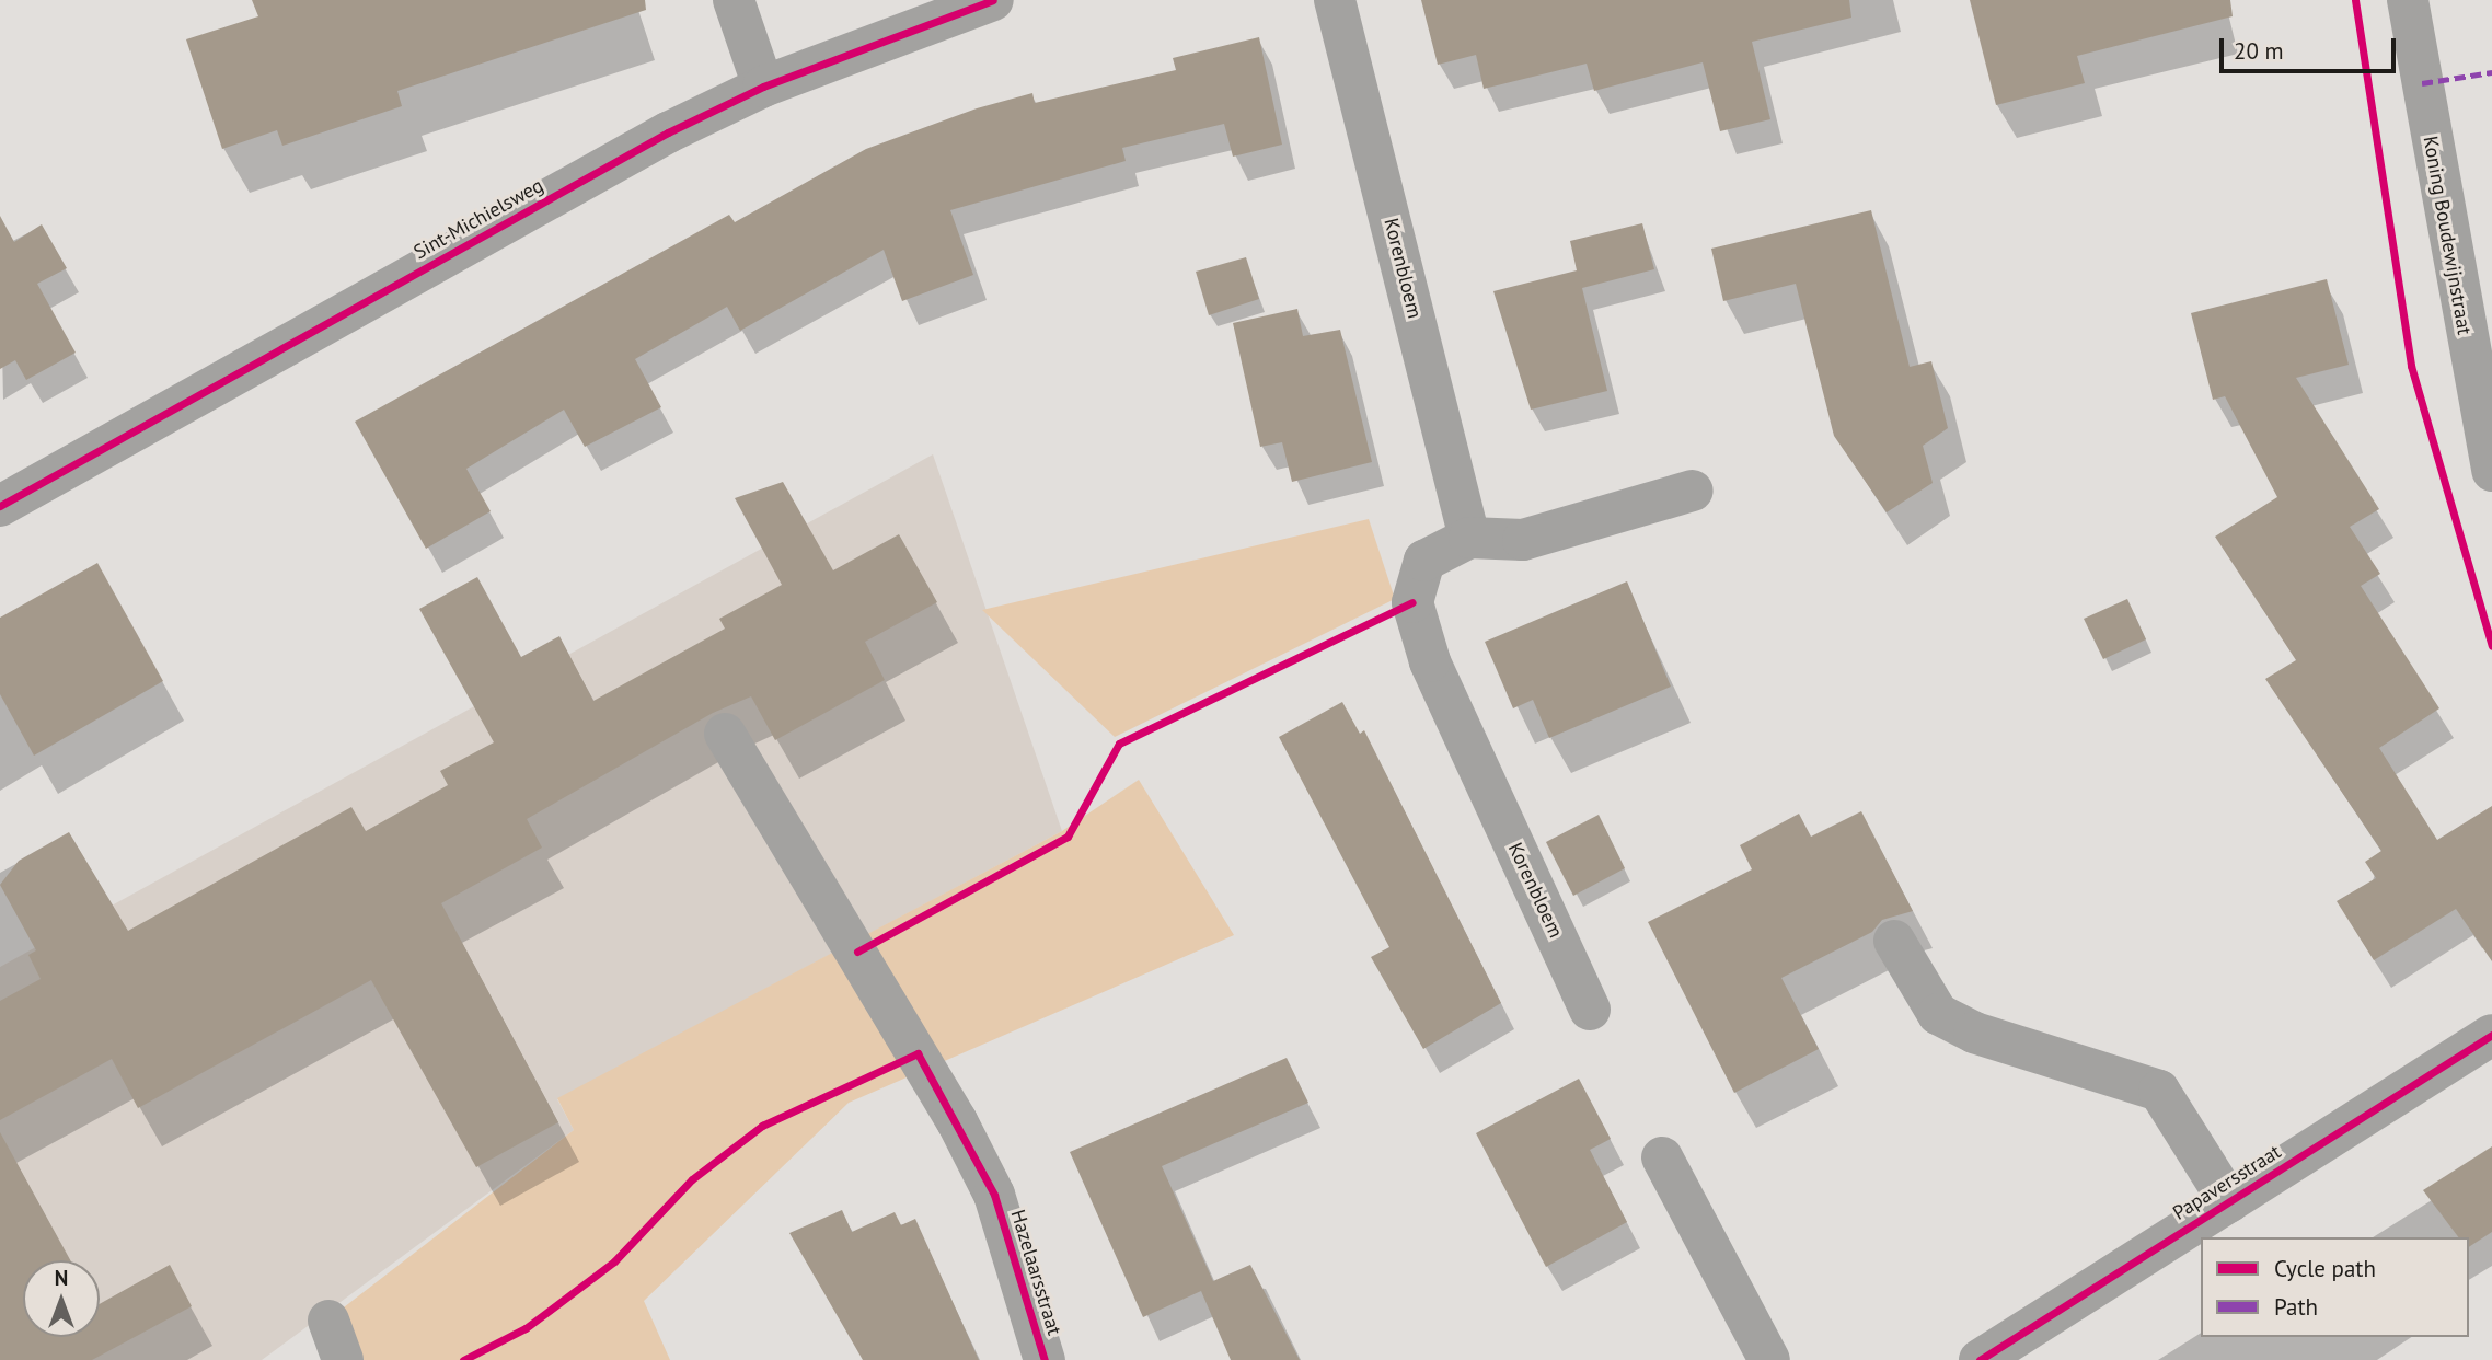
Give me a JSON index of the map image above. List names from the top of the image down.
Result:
{
  "streets": {
    "street": [
      "Sint-Michielsweg",
      "Koning Boudewijnstraat",
      "Korenbloem",
      "Papaversstraat",
      "Hazelaarsstraat"
    ]
  },
  "legend": ["Cycle path", "Path"],
  "scale_bar": "20 m",
  "north": "top"
}
